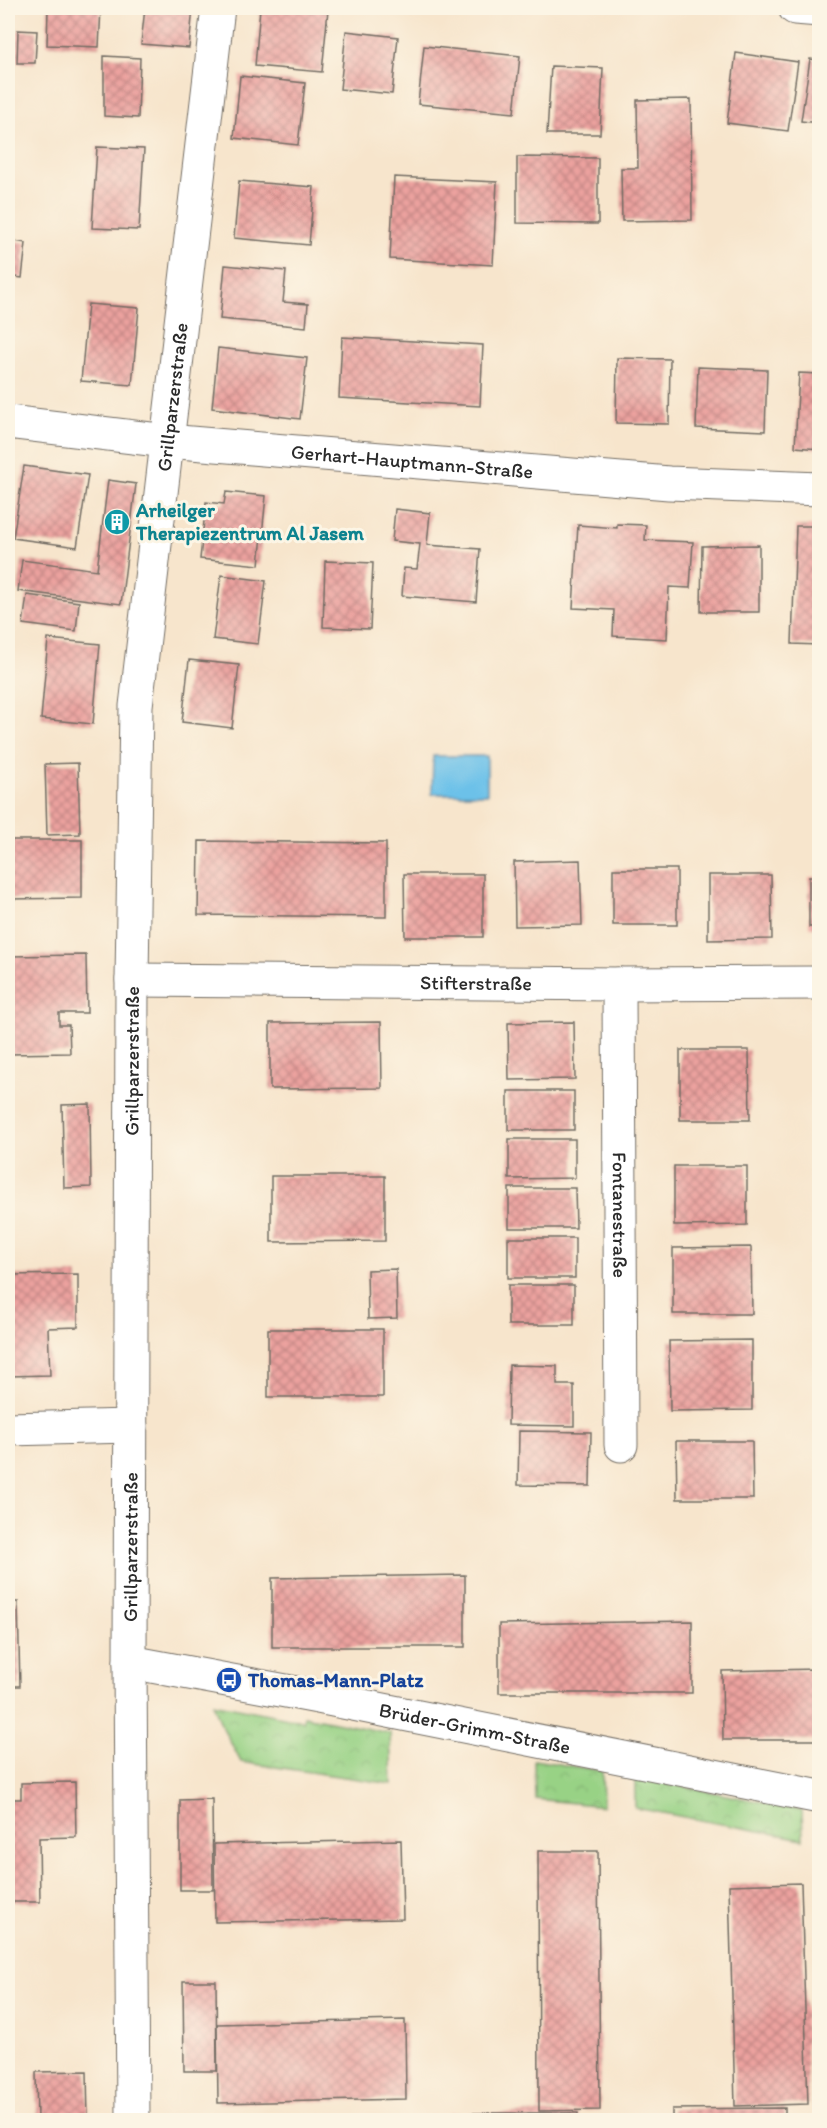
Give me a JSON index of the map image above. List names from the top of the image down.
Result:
{
  "streets": {
    "street": [
      "Grillparzerstraße",
      "Gerhart-Hauptmann-Straße",
      "Stifterstraße",
      "Fontanestraße",
      "Brüder-Grimm-Straße"
    ]
  },
  "crossings": [
    ["Grillparzerstraße", "Gerhart-Hauptmann-Straße"],
    ["Grillparzerstraße", "Stifterstraße"],
    ["Grillparzerstraße", "Brüder-Grimm-Straße"],
    ["Stifterstraße", "Fontanestraße"]
  ],
  "places": {
    "building": ["Arheilger Therapiezentrum Al Jasem"],
    "bus stop": ["Thomas-Mann-Platz"]
  }
}
